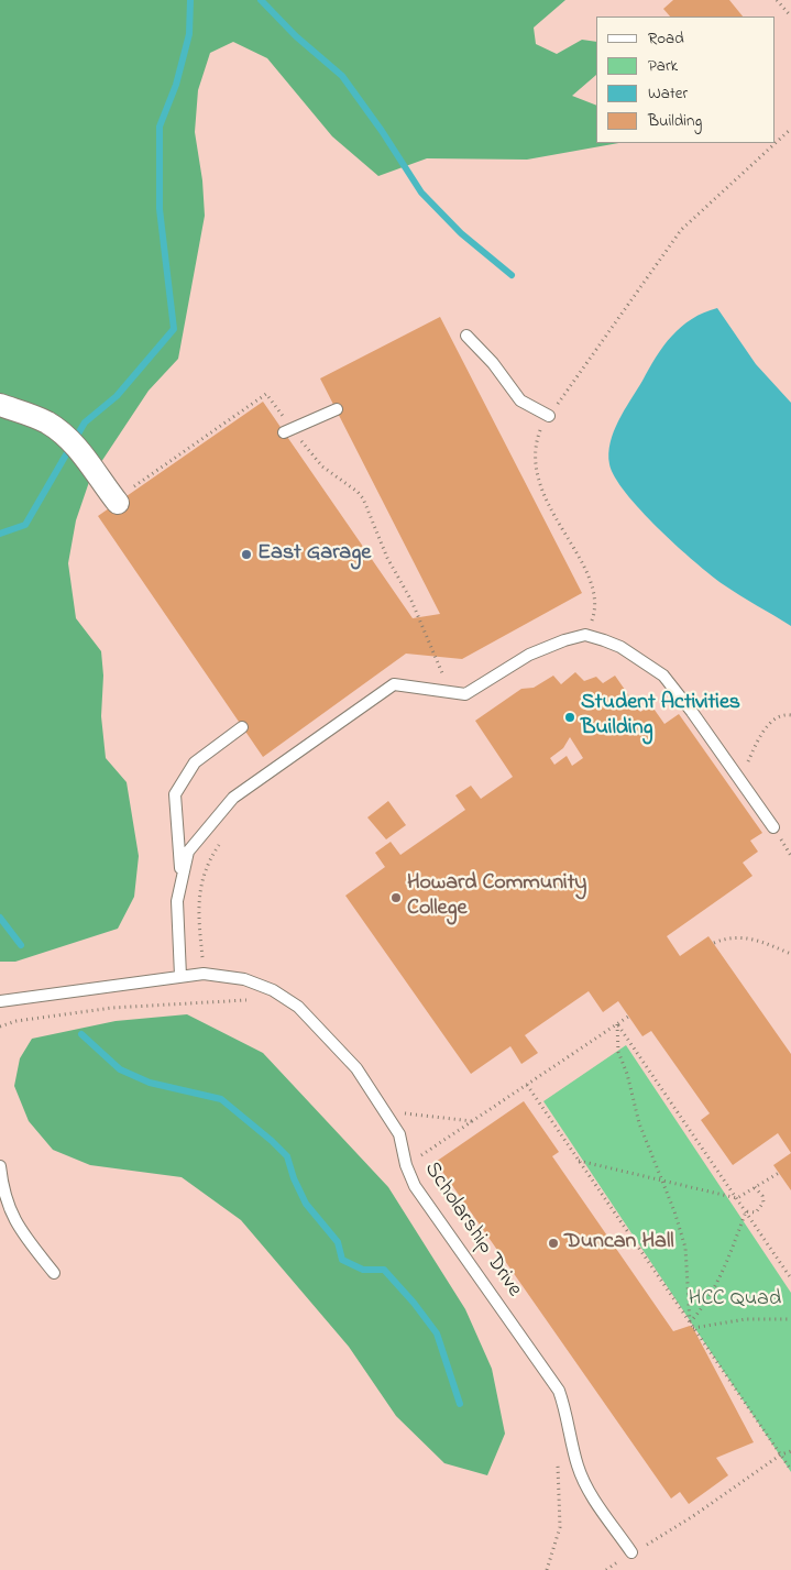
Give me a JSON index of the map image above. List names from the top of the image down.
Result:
{
  "streets": {
    "lane": ["Scholarship Drive"]
  },
  "parks": ["HCC Quad"],
  "places": [
    "East Garage",
    "Student Activities Building",
    "Howard Community College",
    "Duncan Hall"
  ],
  "legend": [
    "Road",
    "Park",
    "Water",
    "Building"
  ]
}
